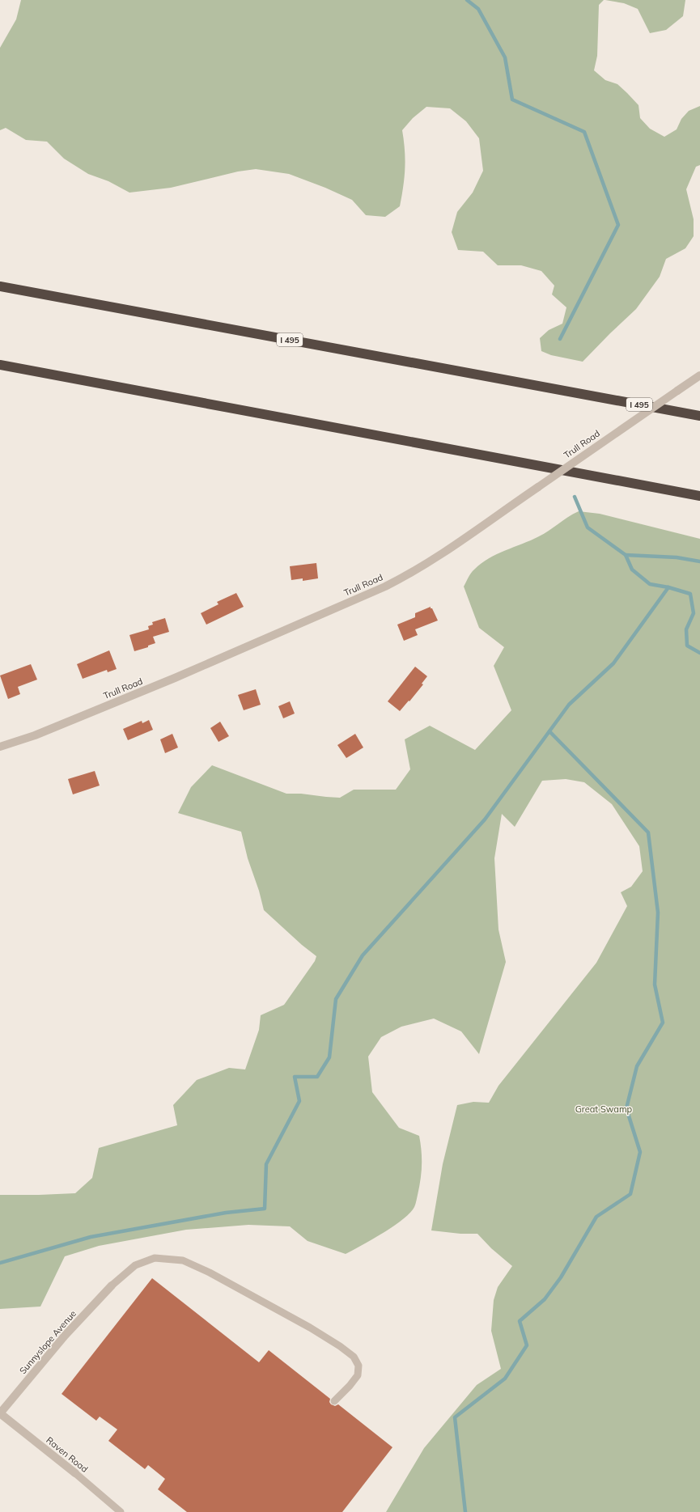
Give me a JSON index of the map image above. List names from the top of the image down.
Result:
{
  "streets": {
    "highway": ["I 495"],
    "street": ["Trull Road", "Sunnyslope Avenue", "Raven Road"]
  },
  "crossings": [
    ["Sunnyslope Avenue", "Raven Road"]
  ],
  "parks": ["Great Swamp"]
}
